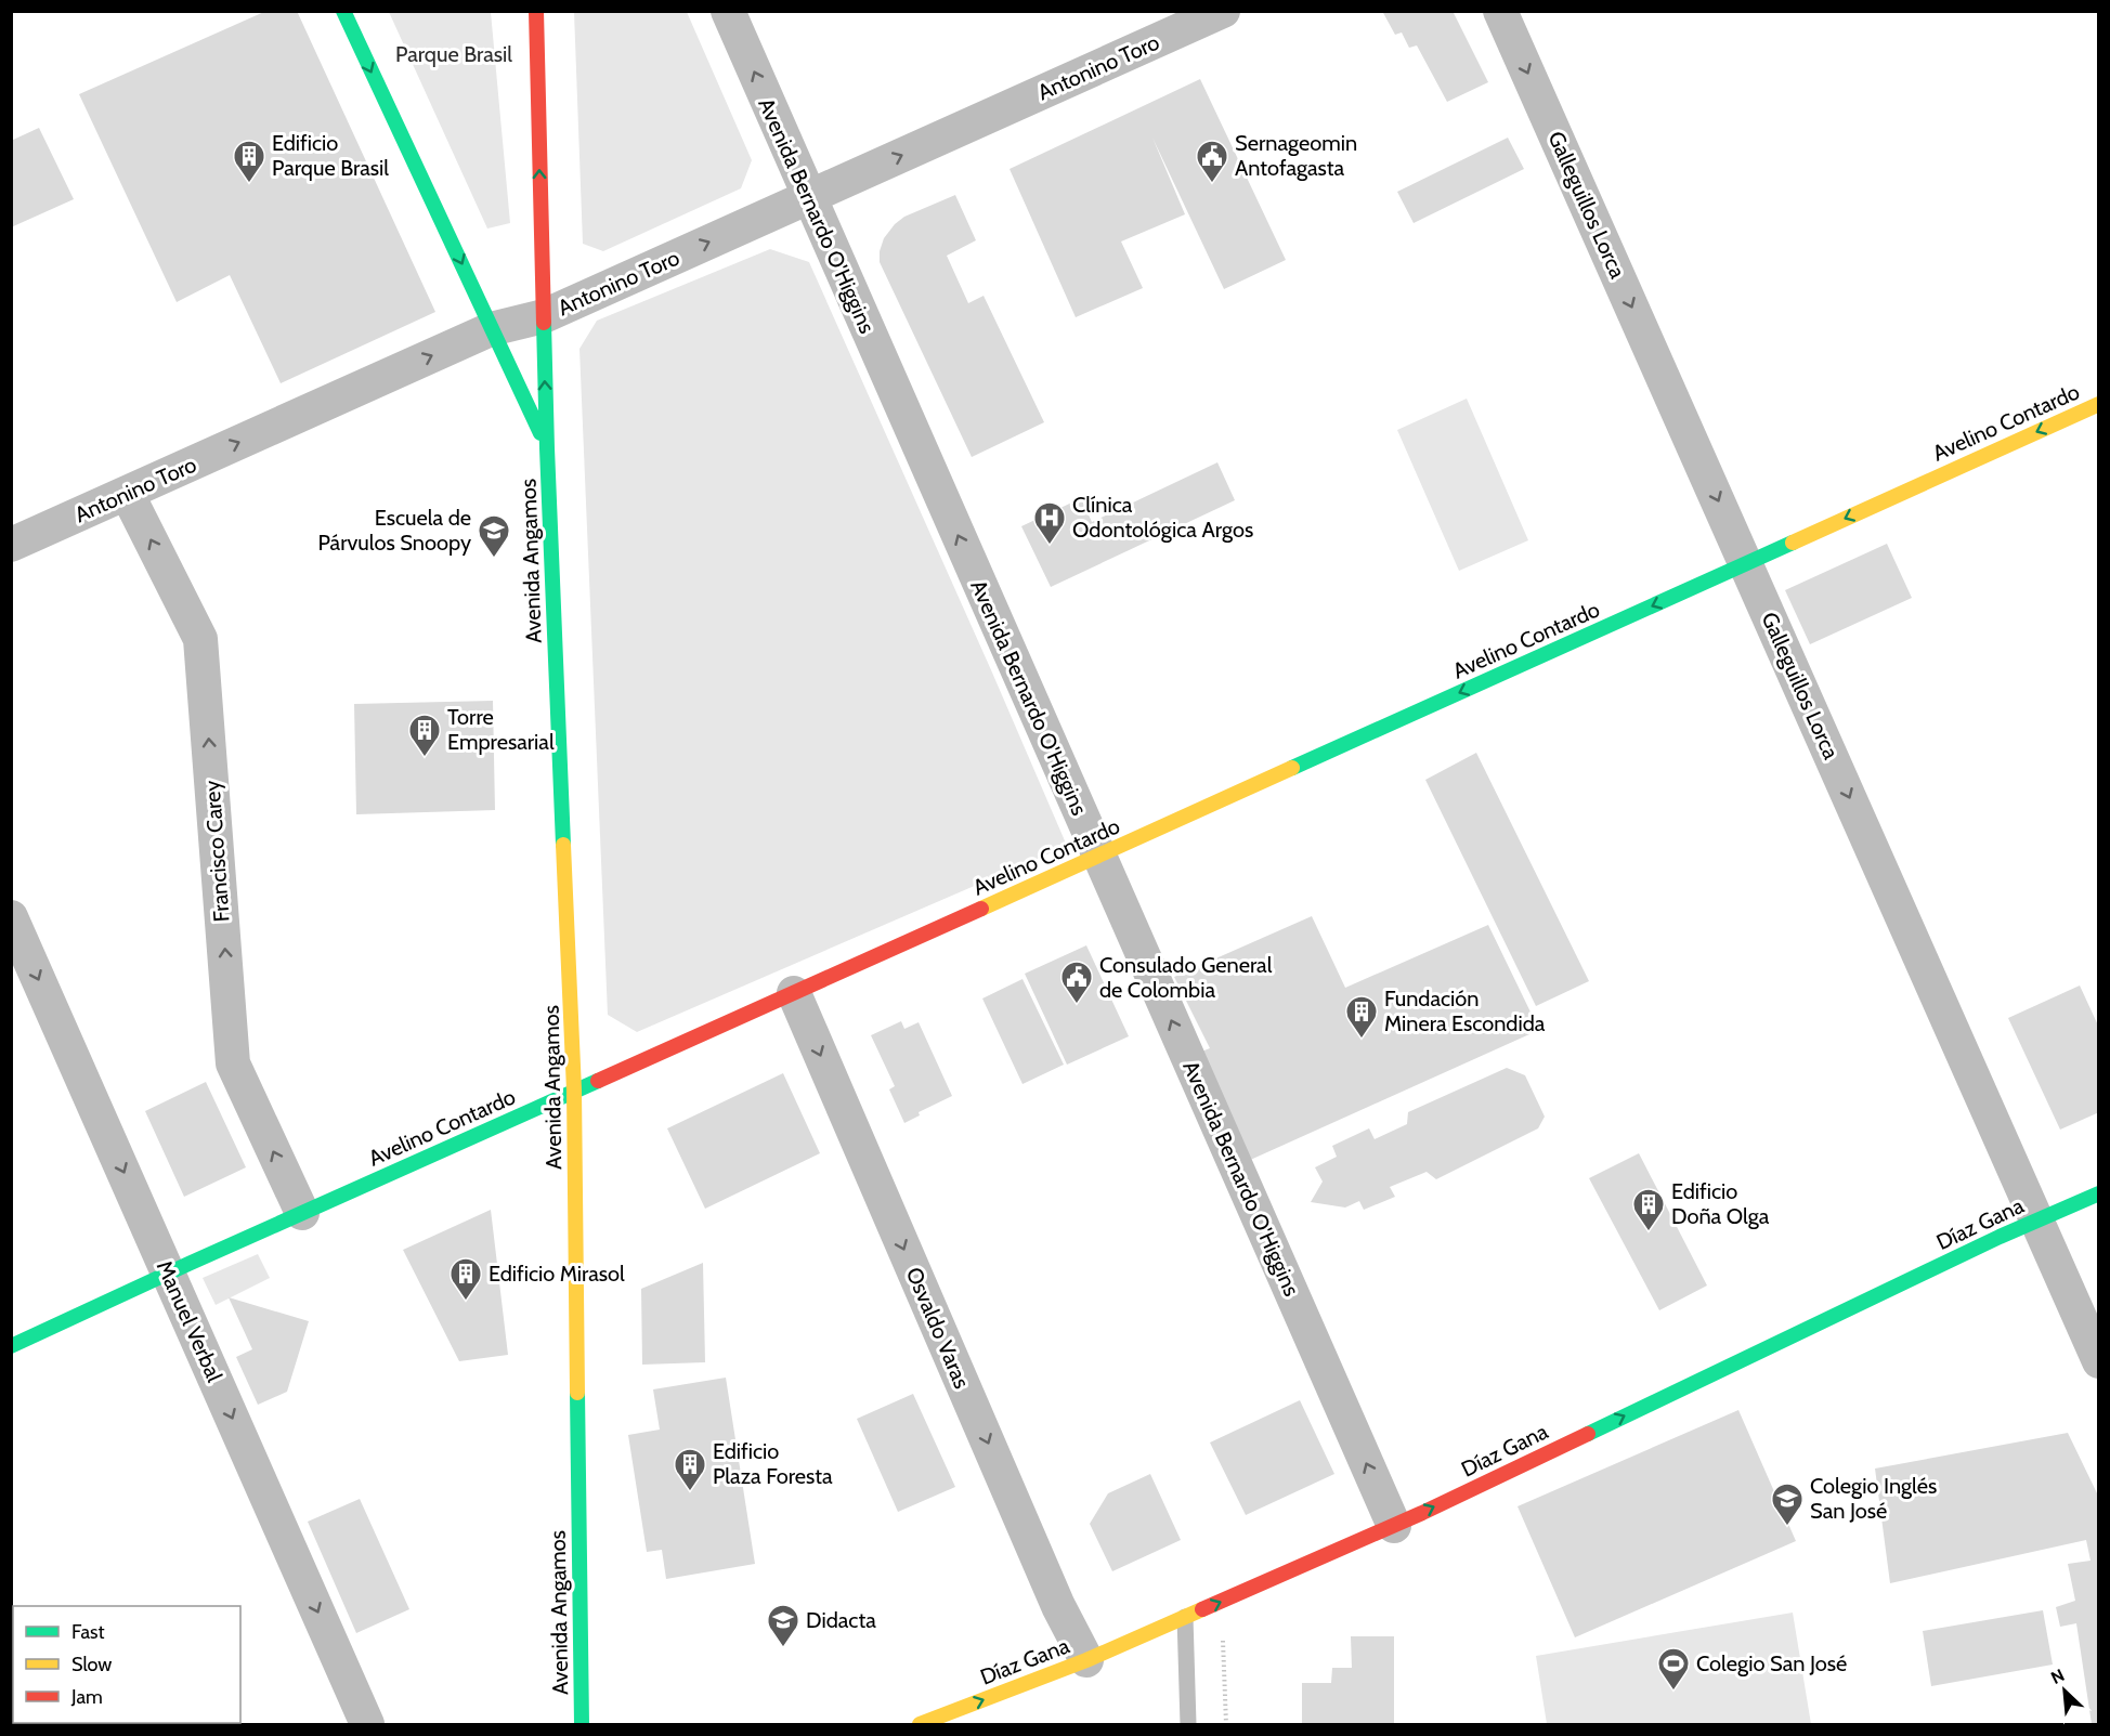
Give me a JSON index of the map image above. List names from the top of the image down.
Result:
{
  "streets": {
    "street": [
      "Antonino Toro",
      "Galleguillos Lorca",
      "Avenida Bernardo O'Higgins",
      "Avelino Contardo",
      "Avenida Angamos",
      "Francisco Carey",
      "Díaz Gana",
      "Manuel Verbal",
      "Osvaldo Varas"
    ]
  },
  "crossings": [
    ["Antonino Toro", "Avenida Bernardo O'Higgins"],
    ["Antonino Toro", "Avenida Angamos"],
    ["Antonino Toro", "Francisco Carey"],
    ["Galleguillos Lorca", "Avelino Contardo"],
    ["Galleguillos Lorca", "Díaz Gana"],
    ["Avenida Bernardo O'Higgins", "Avelino Contardo"],
    ["Avenida Bernardo O'Higgins", "Díaz Gana"],
    ["Avelino Contardo", "Avenida Angamos"],
    ["Avelino Contardo", "Francisco Carey"],
    ["Avelino Contardo", "Manuel Verbal"],
    ["Avelino Contardo", "Osvaldo Varas"],
    ["Díaz Gana", "Osvaldo Varas"]
  ],
  "one_way": [
    "Antonino Toro",
    "Galleguillos Lorca",
    "Avenida Bernardo O'Higgins",
    "Avelino Contardo",
    "Francisco Carey",
    "Díaz Gana",
    "Manuel Verbal",
    "Osvaldo Varas"
  ],
  "parks": ["Parque Brasil"],
  "places": {
    "building": [
      "Edificio Parque Brasil",
      "Torre Empresarial",
      "Fundación Minera Escondida",
      "Edificio Doña Olga",
      "Edificio Mirasol",
      "Edificio Plaza Foresta"
    ],
    "public building": ["Sernageomin Antofagasta", "Consulado General de Colombia"],
    "hospital": ["Clínica Odontológica Argos"],
    "school or university": ["Escuela de Párvulos Snoopy", "Colegio Inglés San José", "Didacta"],
    "sports": ["Colegio San José"]
  },
  "legend": ["Fast", "Slow", "Jam"],
  "north": "top left"
}
